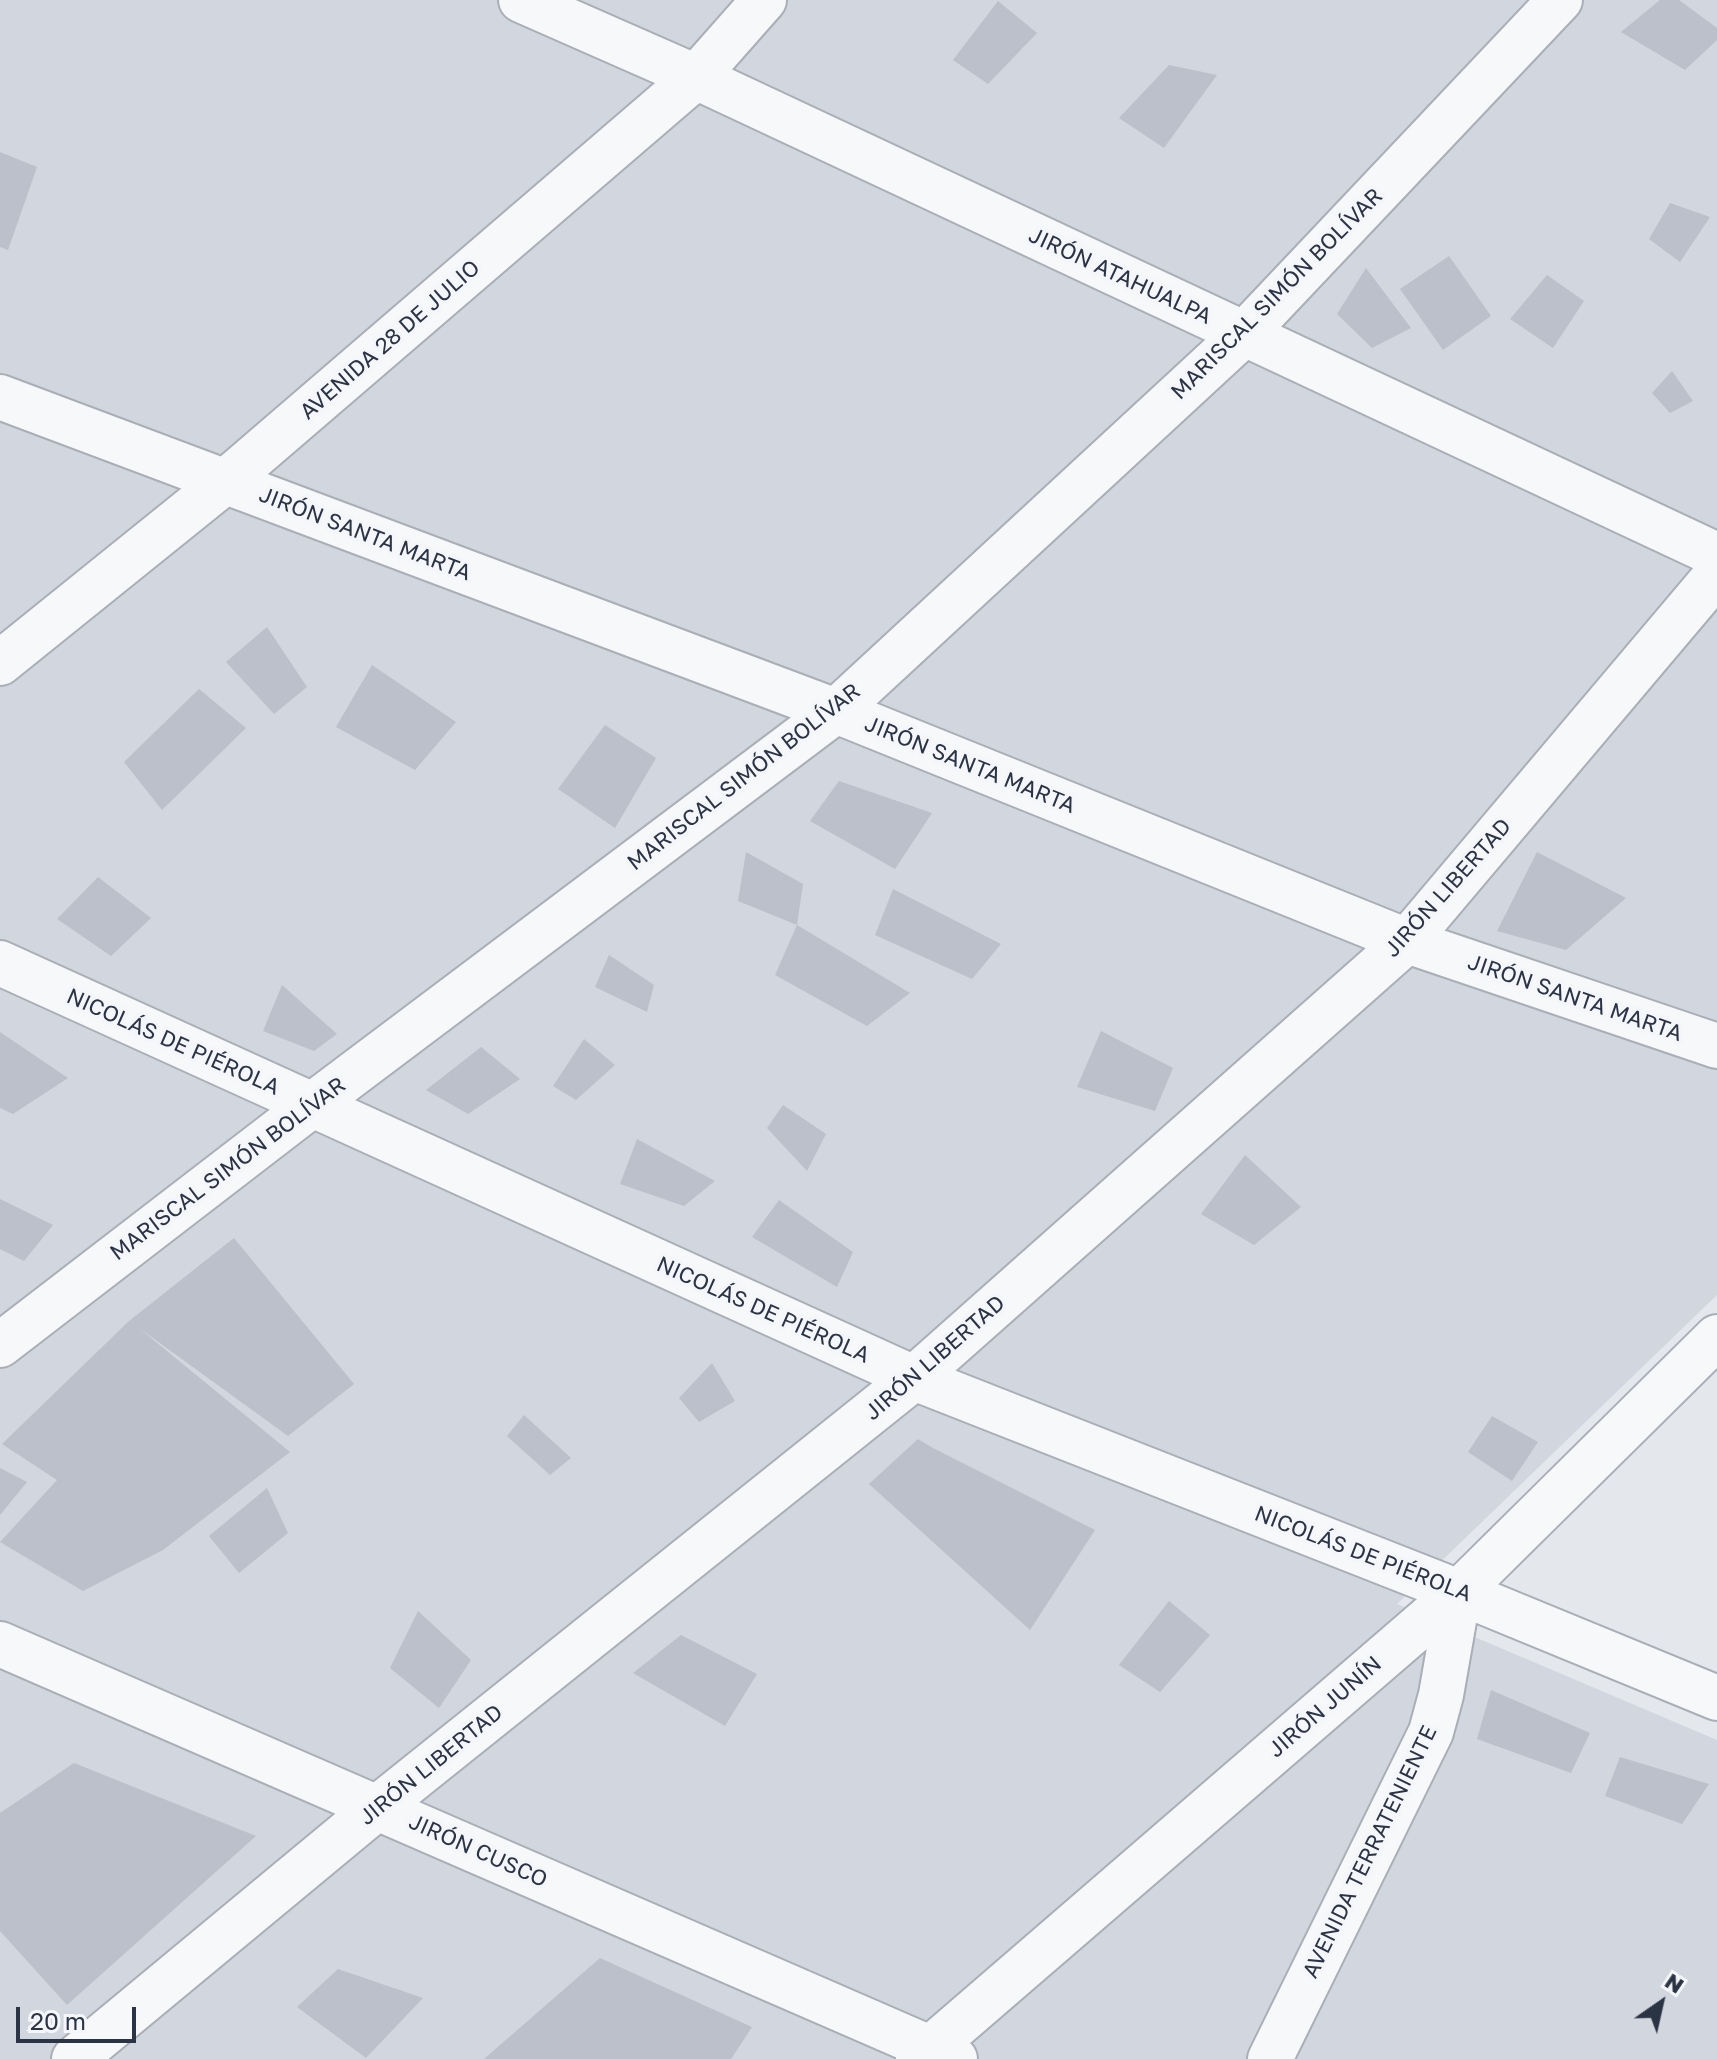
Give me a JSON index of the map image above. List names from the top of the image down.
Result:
{
  "streets": {
    "street": [
      "JIRÓN ATAHUALPA",
      "MARISCAL SIMÓN BOLÍVAR",
      "AVENIDA 28 DE JULIO",
      "JIRÓN SANTA MARTA",
      "JIRÓN LIBERTAD",
      "NICOLÁS DE PIÉROLA",
      "JIRÓN JUNÍN",
      "JIRÓN CUSCO",
      "AVENIDA TERRATENIENTE"
    ]
  },
  "crossings": [
    ["JIRÓN ATAHUALPA", "MARISCAL SIMÓN BOLÍVAR"],
    ["JIRÓN ATAHUALPA", "AVENIDA 28 DE JULIO"],
    ["MARISCAL SIMÓN BOLÍVAR", "JIRÓN SANTA MARTA"],
    ["MARISCAL SIMÓN BOLÍVAR", "NICOLÁS DE PIÉROLA"],
    ["AVENIDA 28 DE JULIO", "JIRÓN SANTA MARTA"],
    ["JIRÓN SANTA MARTA", "JIRÓN LIBERTAD"],
    ["JIRÓN LIBERTAD", "NICOLÁS DE PIÉROLA"],
    ["JIRÓN LIBERTAD", "JIRÓN CUSCO"],
    ["NICOLÁS DE PIÉROLA", "JIRÓN JUNÍN"],
    ["NICOLÁS DE PIÉROLA", "AVENIDA TERRATENIENTE"],
    ["JIRÓN JUNÍN", "JIRÓN CUSCO"],
    ["JIRÓN JUNÍN", "AVENIDA TERRATENIENTE"]
  ],
  "scale_bar": "20 m",
  "north": "top right"
}
